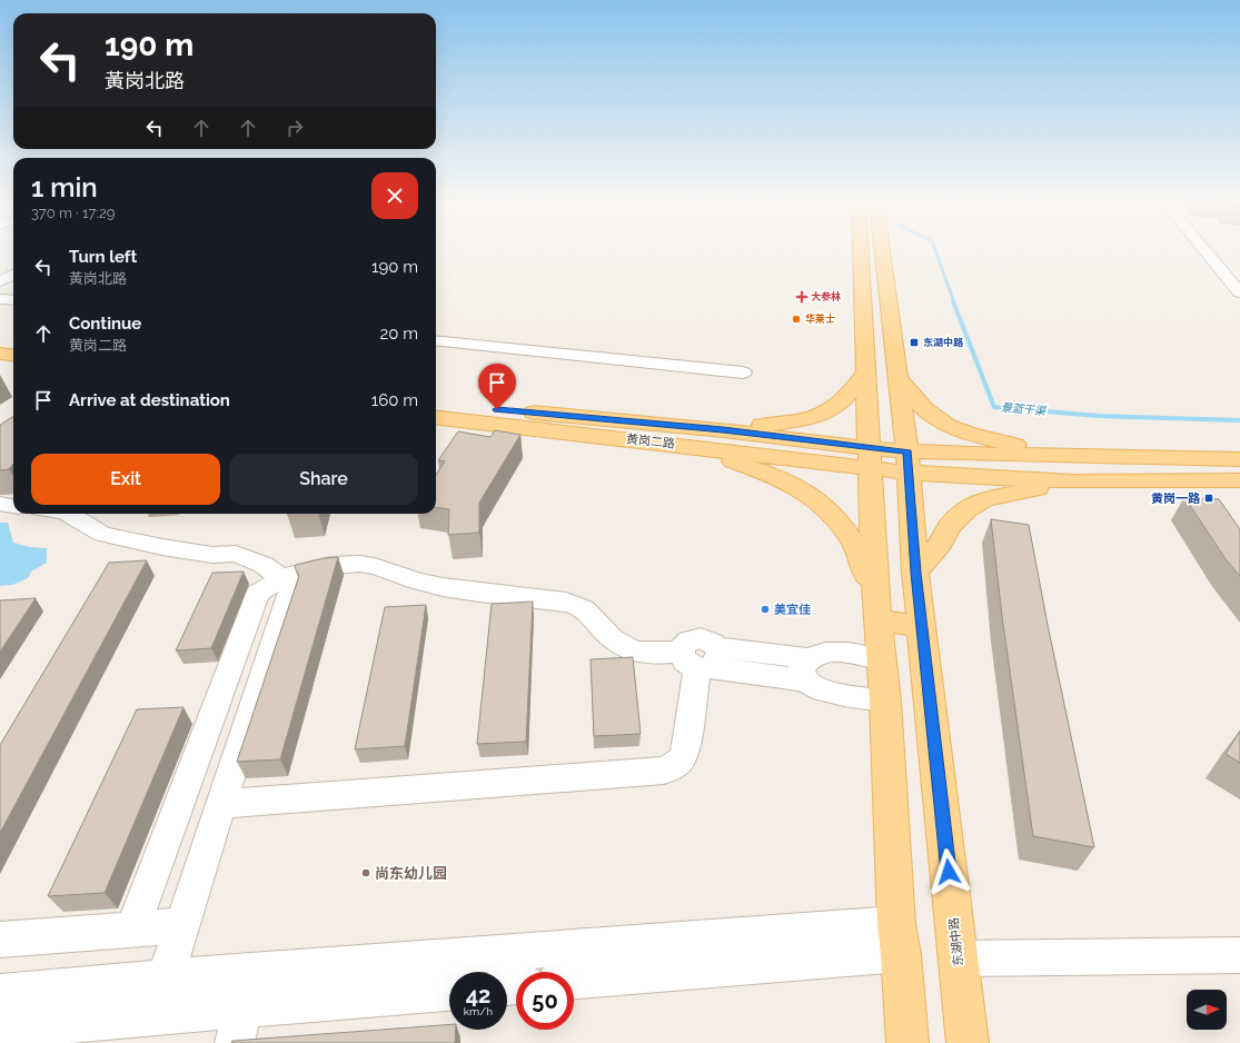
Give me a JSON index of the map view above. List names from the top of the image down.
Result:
{
  "streets": {
    "main road": ["黄岗二路", "东湖中路"]
  },
  "water": ["景蓝干渠"],
  "places": {
    "health": ["大参林"],
    "other": ["华莱士", "美宜佳", "尚东幼儿园"],
    "transit": ["东湖中路", "黄岗一路"]
  },
  "north": "right",
  "page": {
    "turn": ["190 m", "黃岗北路"],
    "heading": ["1 min", "370 m · 17:29"],
    "list": [
      {
        "name": "Turn left",
        "note": "黃岗北路",
        "value": "190 m"
      },
      {
        "name": "Continue",
        "note": "黄岗二路",
        "value": "20 m"
      },
      {
        "name": "Arrive at destination",
        "value": "160 m"
      }
    ],
    "buttons": ["Exit", "Share"],
    "speed": "42 km/h",
    "limit": "50"
  }
}
